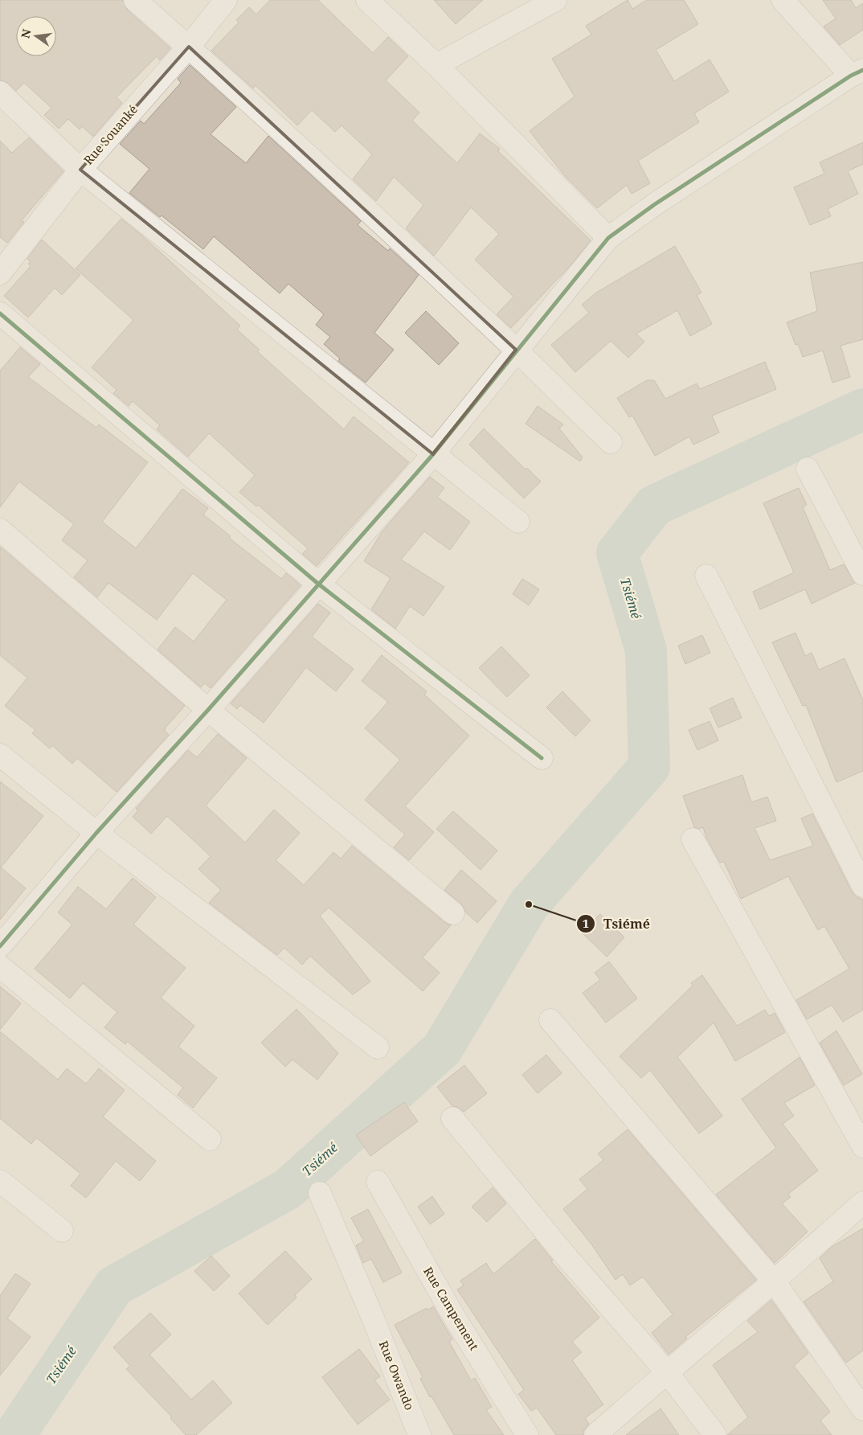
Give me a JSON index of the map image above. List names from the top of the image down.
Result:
{
  "streets": {
    "street": ["Rue Souanké", "Rue Campement", "Rue Owando"]
  },
  "water": ["Tsiémé"],
  "places": ["Tsiémé"],
  "north": "left"
}
